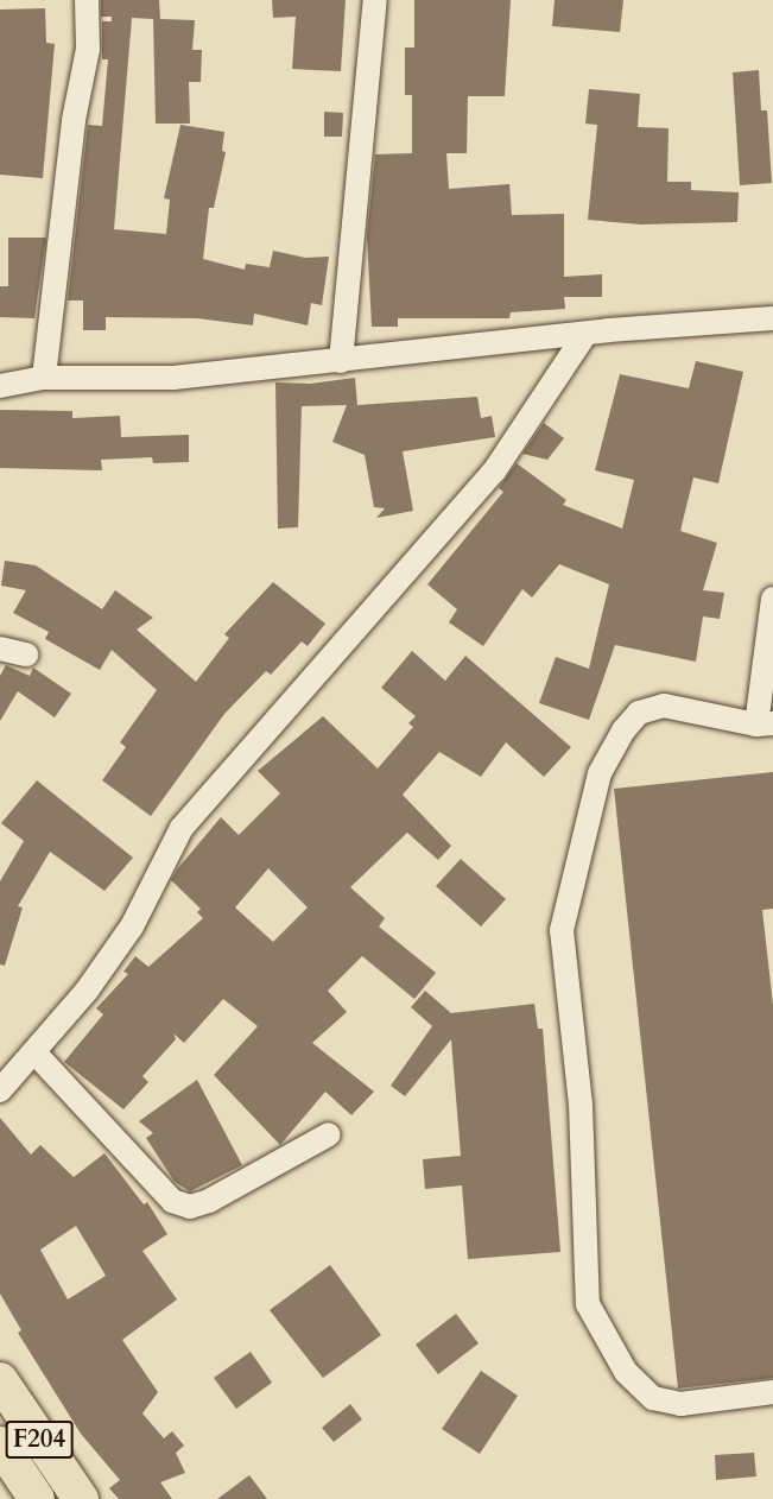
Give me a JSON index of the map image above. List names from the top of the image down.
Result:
{
  "streets": {
    "main road": ["F204"]
  }
}
